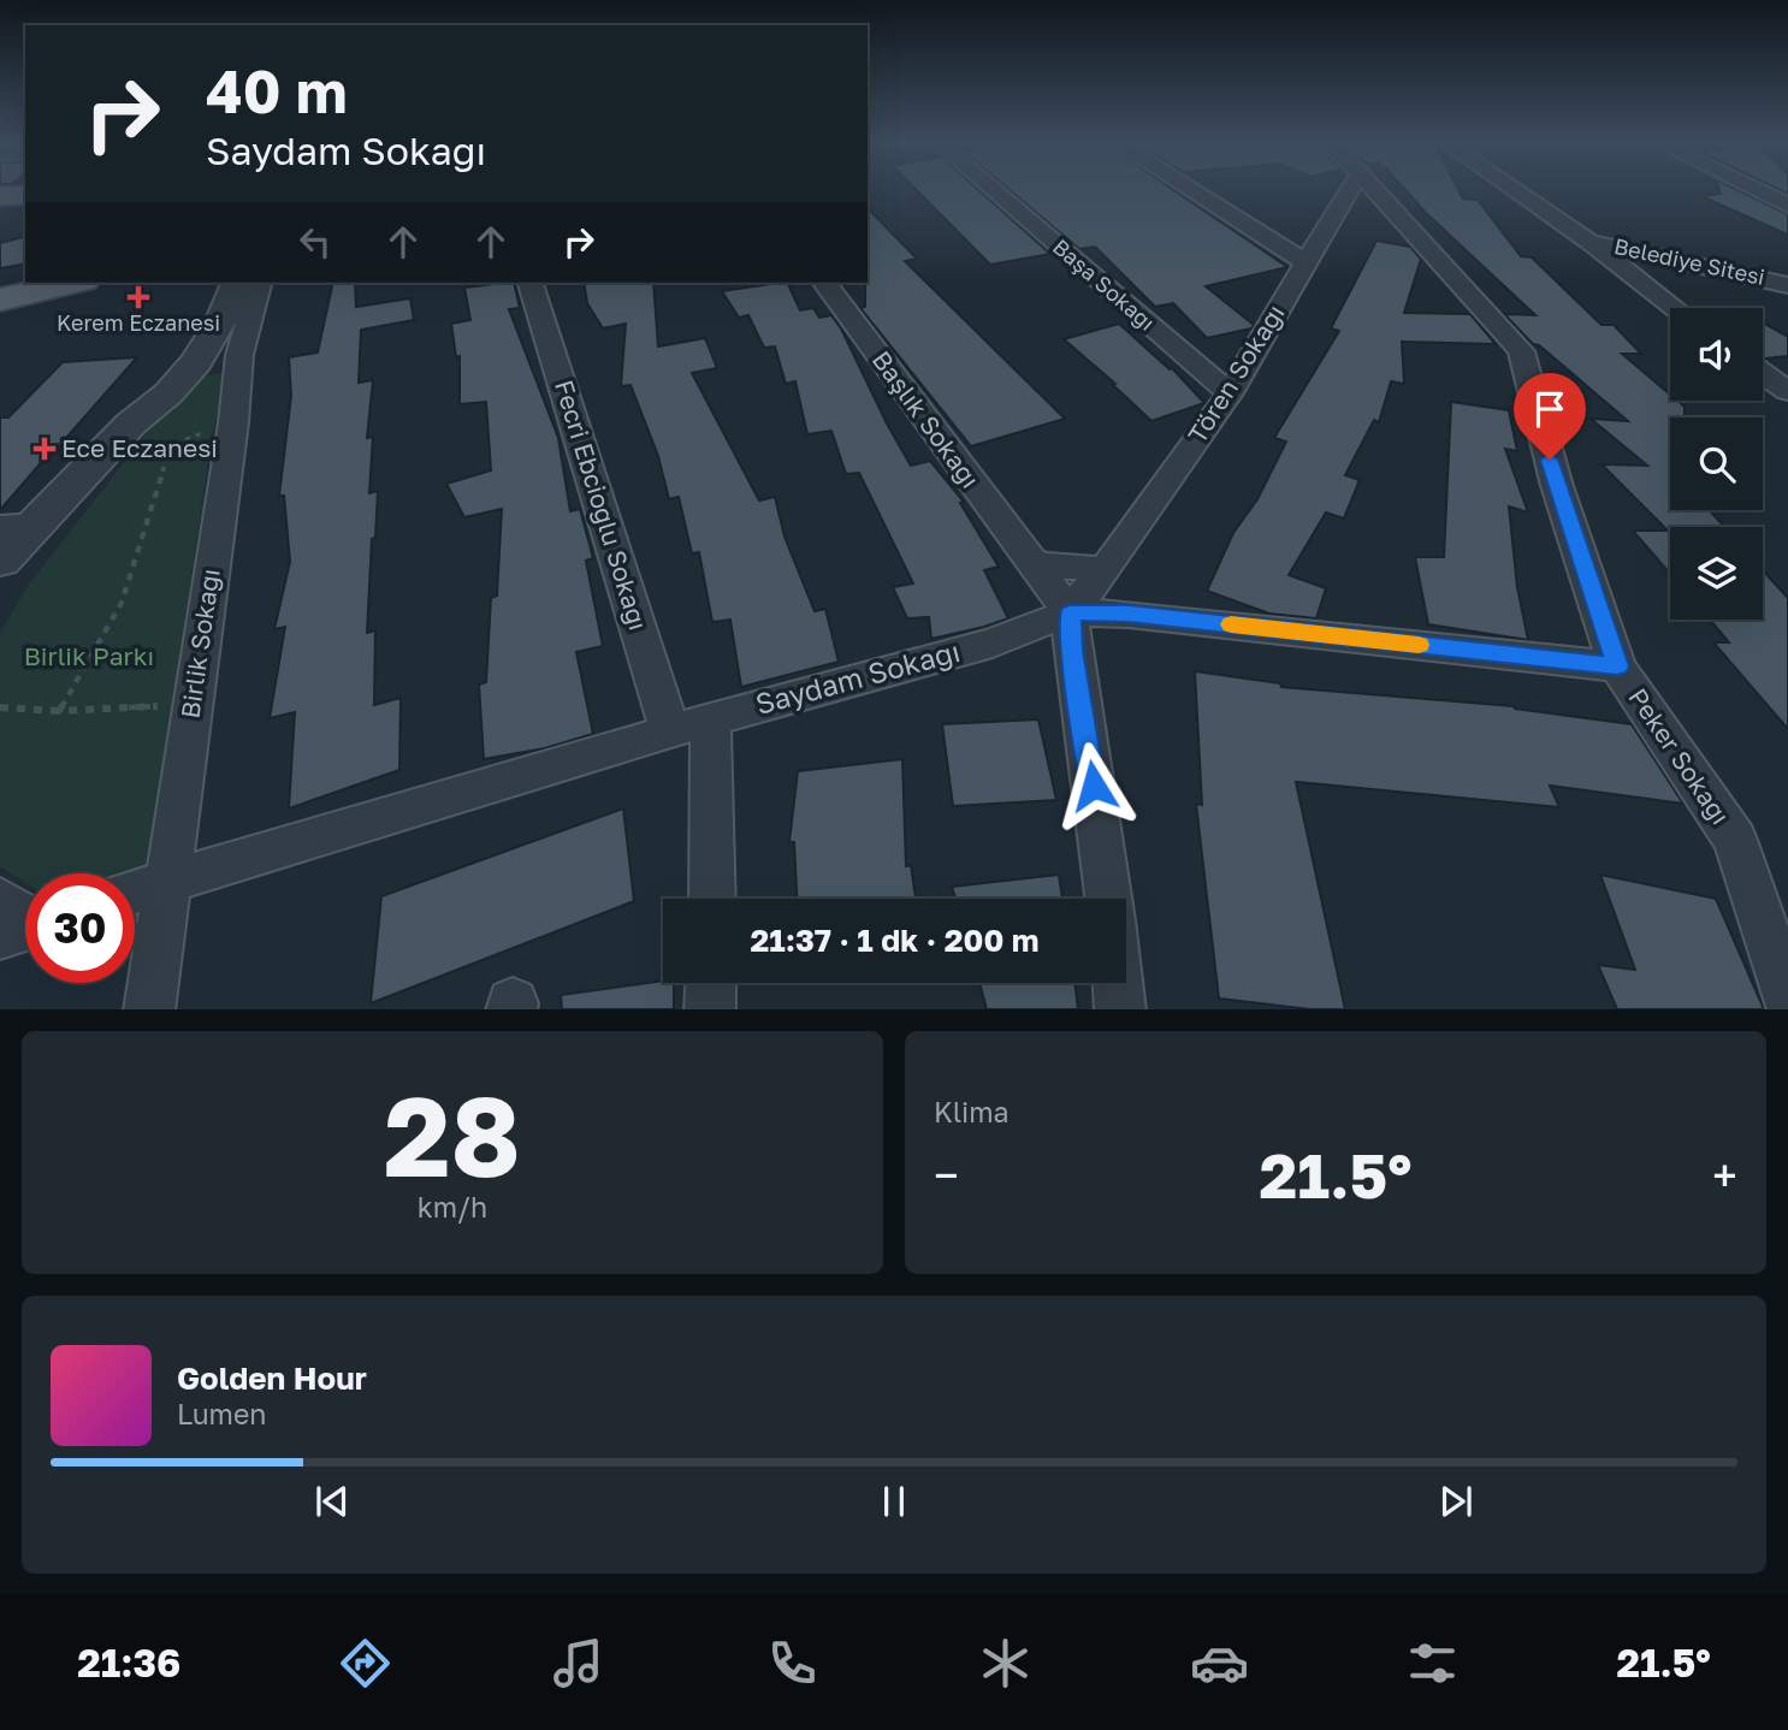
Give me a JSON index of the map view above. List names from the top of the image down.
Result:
{
  "streets": {
    "street": [
      "Belediye Sitesi",
      "Başa Sokağı",
      "Tören Sokağı",
      "Başlık Sokağı",
      "Fecri Ebcioğlu Sokağı",
      "Birlik Sokağı",
      "Saydam Sokağı",
      "Peker Sokağı"
    ]
  },
  "crossings": [
    ["Başa Sokağı", "Tören Sokağı"],
    ["Başlık Sokağı", "Saydam Sokağı"],
    ["Fecri Ebcioğlu Sokağı", "Saydam Sokağı"],
    ["Birlik Sokağı", "Saydam Sokağı"],
    ["Saydam Sokağı", "Peker Sokağı"]
  ],
  "parks": ["Birlik Parkı"],
  "places": {
    "health": ["Kerem Eczanesi", "Ece Eczanesi"]
  },
  "page": {
    "turn": ["40 m", "Saydam Sokağı"],
    "limit": "30",
    "trip": "21:37 · 1 dk · 200 m",
    "tile": [
      ["28", "km/h"],
      "Klima"
    ],
    "heat": ["−", "21.5°", "+"],
    "song": ["Golden Hour", "Lumen"],
    "tabs": ["21:36", "21.5°"]
  }
}
